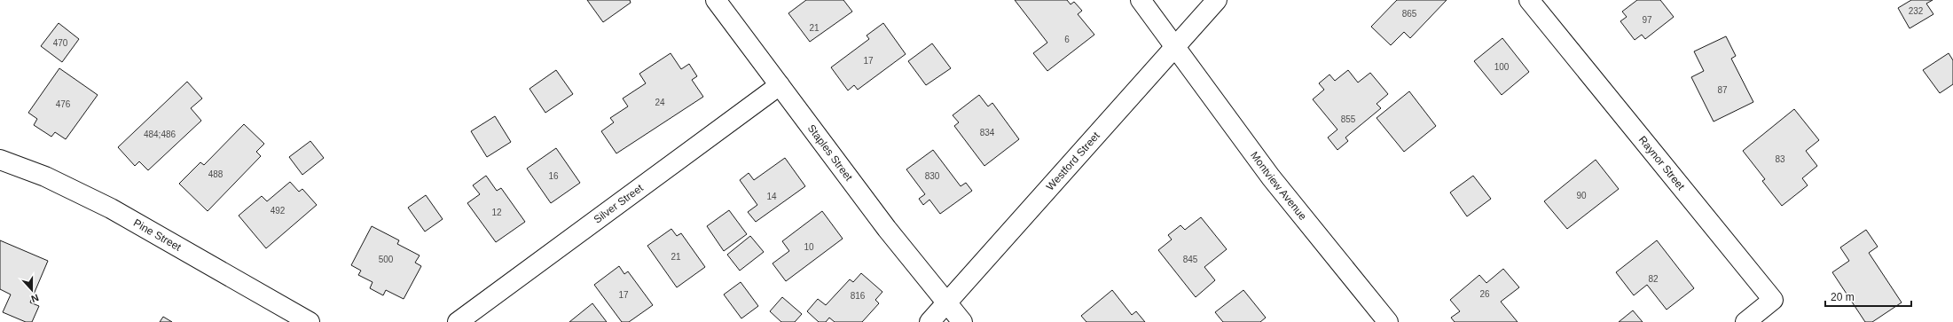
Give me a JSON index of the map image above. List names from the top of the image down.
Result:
{
  "streets": {
    "street": [
      "Staples Street",
      "Westford Street",
      "Raynor Street",
      "Montview Avenue",
      "Silver Street",
      "Pine Street"
    ]
  },
  "crossings": [
    ["Staples Street", "Westford Street"],
    ["Staples Street", "Silver Street"],
    ["Westford Street", "Montview Avenue"]
  ],
  "house_numbers": [
    "232",
    "865",
    "97",
    "21",
    "6",
    "470",
    "17",
    "100",
    "87",
    "24",
    "476",
    "855",
    "834",
    "484;486",
    "83",
    "488",
    "16",
    "830",
    "90",
    "14",
    "492",
    "12",
    "10",
    "21",
    "500",
    "845",
    "82",
    "26",
    "17",
    "816"
  ],
  "scale_bar": "20 m",
  "north": "bottom"
}
